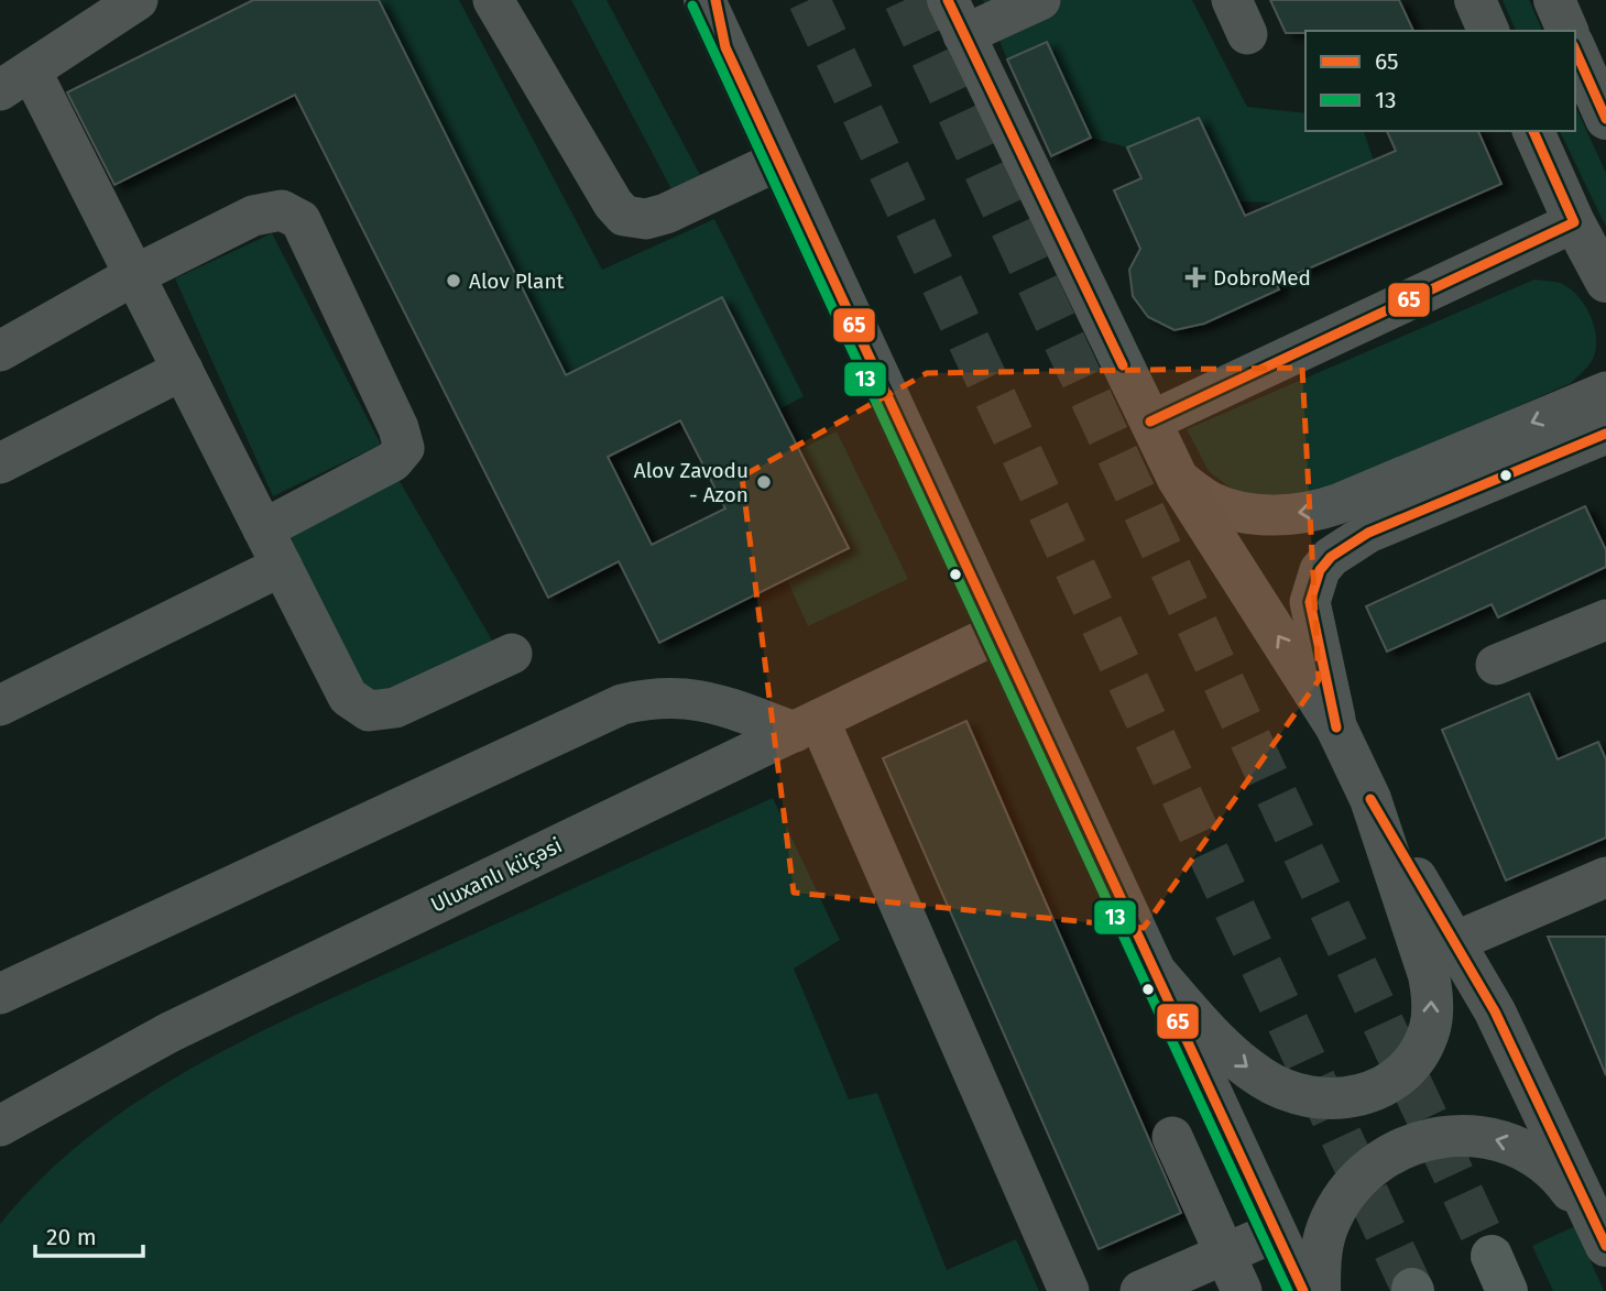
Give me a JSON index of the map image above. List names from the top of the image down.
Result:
{
  "streets": {
    "street": ["Uluxanlı küçəsi"]
  },
  "places": {
    "health": ["DobroMed"],
    "other": ["Alov Plant", "Alov Zavodu - Azon"]
  },
  "lines": ["transit line 65", "transit line 13"],
  "legend": ["65", "13"],
  "scale_bar": "20 m"
}
